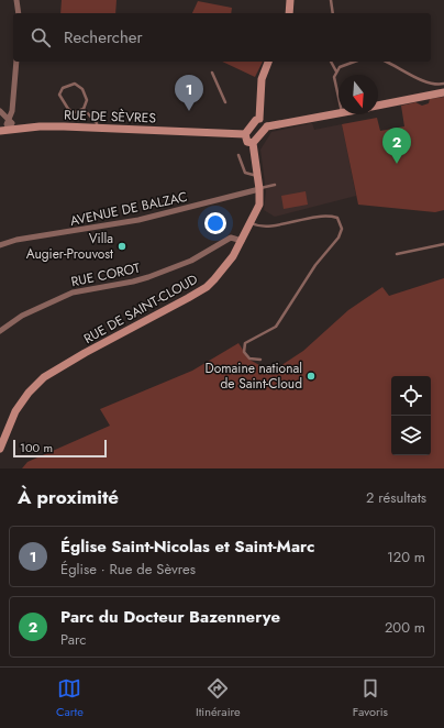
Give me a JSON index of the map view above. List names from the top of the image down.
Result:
{
  "streets": {
    "main road": ["RUE DE SÈVRES", "RUE DE SAINT-CLOUD"],
    "street": ["AVENUE DE BALZAC", "RUE COROT"]
  },
  "crossings": [
    ["AVENUE DE BALZAC", "RUE DE SAINT-CLOUD"],
    ["RUE COROT", "RUE DE SAINT-CLOUD"]
  ],
  "places": ["Villa Augier-Prouvost", "Domaine national de Saint-Cloud"],
  "scale_bar": "100 m",
  "north": "bottom",
  "page": {
    "search": "Rechercher",
    "pins": ["1", "2"],
    "scale": "100 m",
    "heading": ["À proximité", "2 résultats"],
    "list": [
      {
        "mark": "1",
        "name": "Église Saint-Nicolas et Saint-Marc",
        "note": "Église · Rue de Sèvres",
        "value": "120 m"
      },
      {
        "mark": "2",
        "name": "Parc du Docteur Bazennerye",
        "note": "Parc",
        "value": "200 m"
      }
    ],
    "nav": ["Carte", "Itinéraire", "Favoris"]
  }
}
